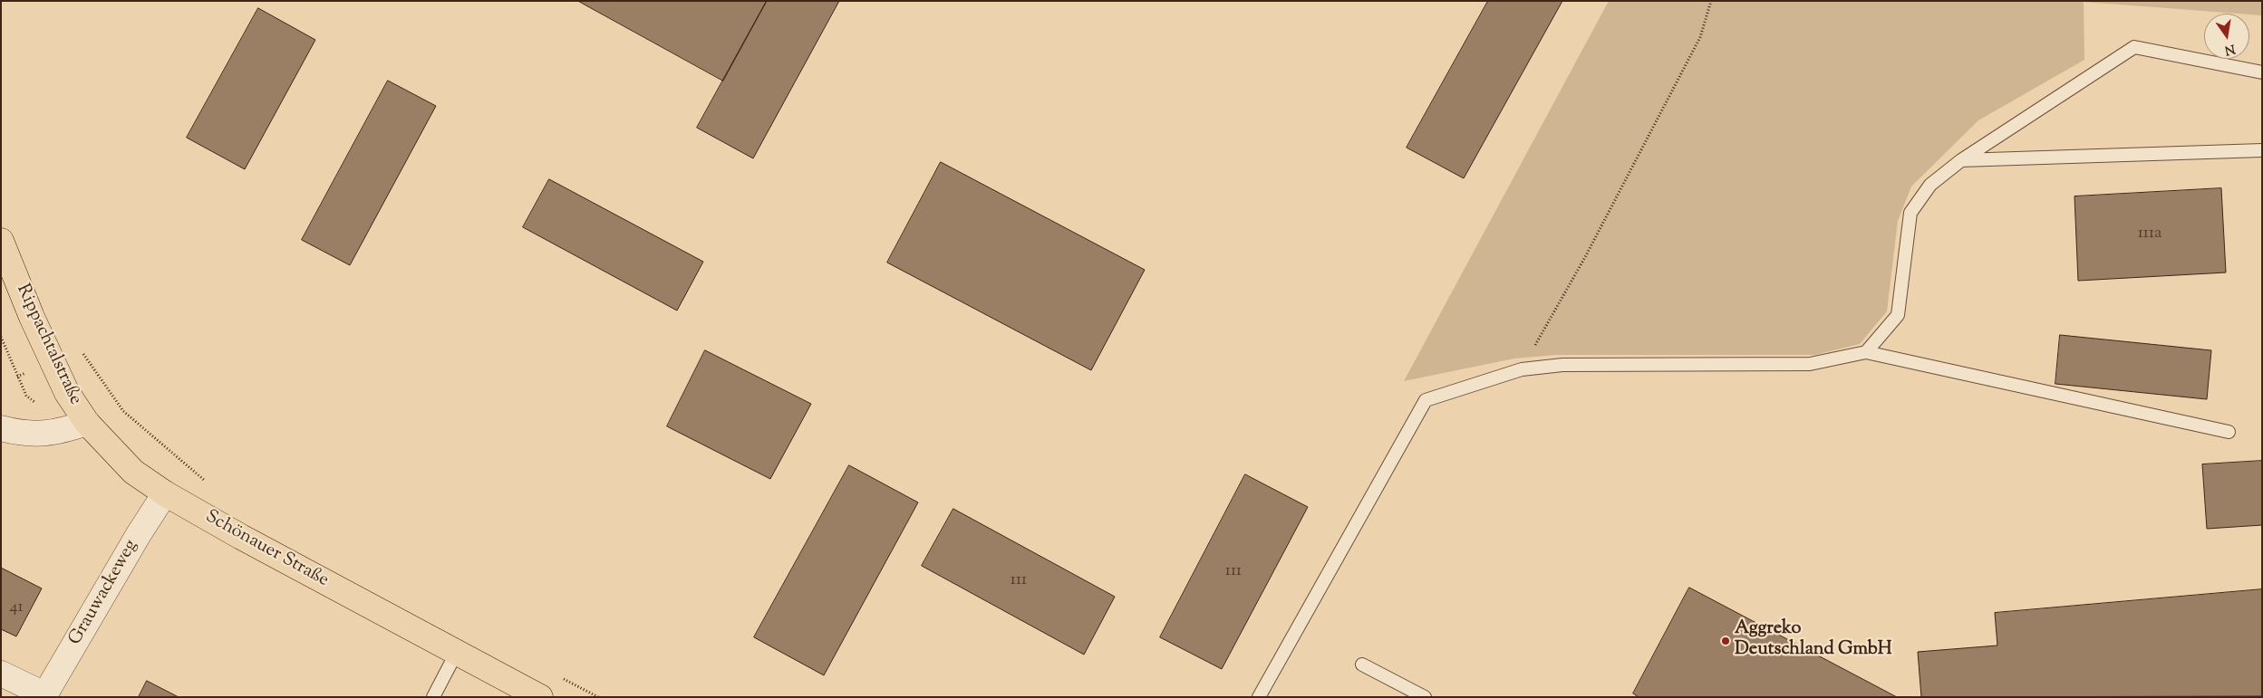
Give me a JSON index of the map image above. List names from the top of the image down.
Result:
{
  "streets": {
    "main road": ["Rippachtalstraße", "Schönauer Straße"],
    "street": ["Grauwackeweg"]
  },
  "crossings": [
    ["Rippachtalstraße", "Schönauer Straße"],
    ["Schönauer Straße", "Grauwackeweg"]
  ],
  "places": ["Aggreko Deutschland GmbH"],
  "house_numbers": [
    "111a",
    "111",
    "111",
    "41"
  ],
  "north": "bottom"
}
